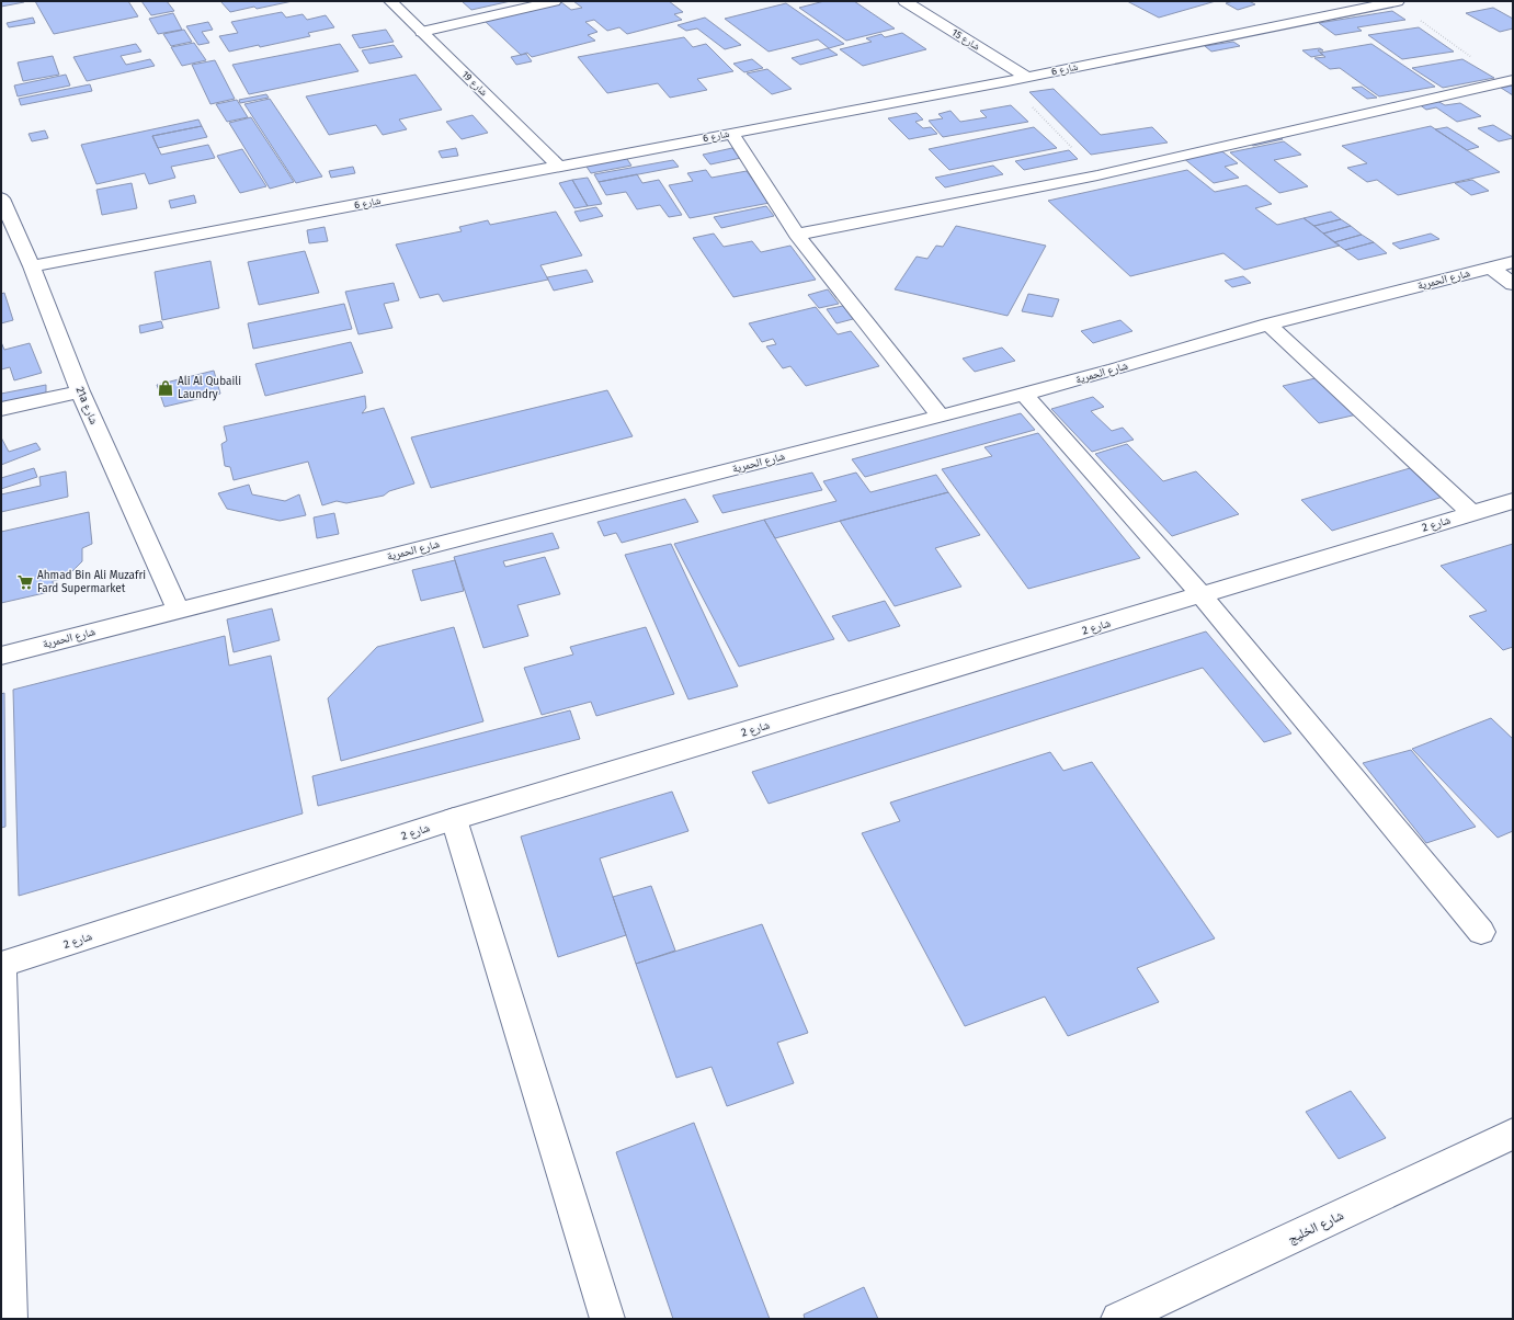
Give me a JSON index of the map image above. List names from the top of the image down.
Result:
{
  "streets": {
    "street": [
      "شارع 15",
      "شارع 6",
      "شارع 19",
      "شارع الحمرية",
      "21a شارع",
      "شارع 2",
      "شارع الخليج"
    ]
  },
  "crossings": [
    ["شارع 15", "شارع 6"],
    ["شارع 6", "شارع 19"],
    ["شارع 6", "21a شارع"],
    ["شارع الحمرية", "21a شارع"]
  ],
  "places": {
    "shop": ["Ali Al Qubaili Laundry"],
    "supermarket": ["Ahmad Bin Ali Muzafri Fard Supermarket"]
  }
}
